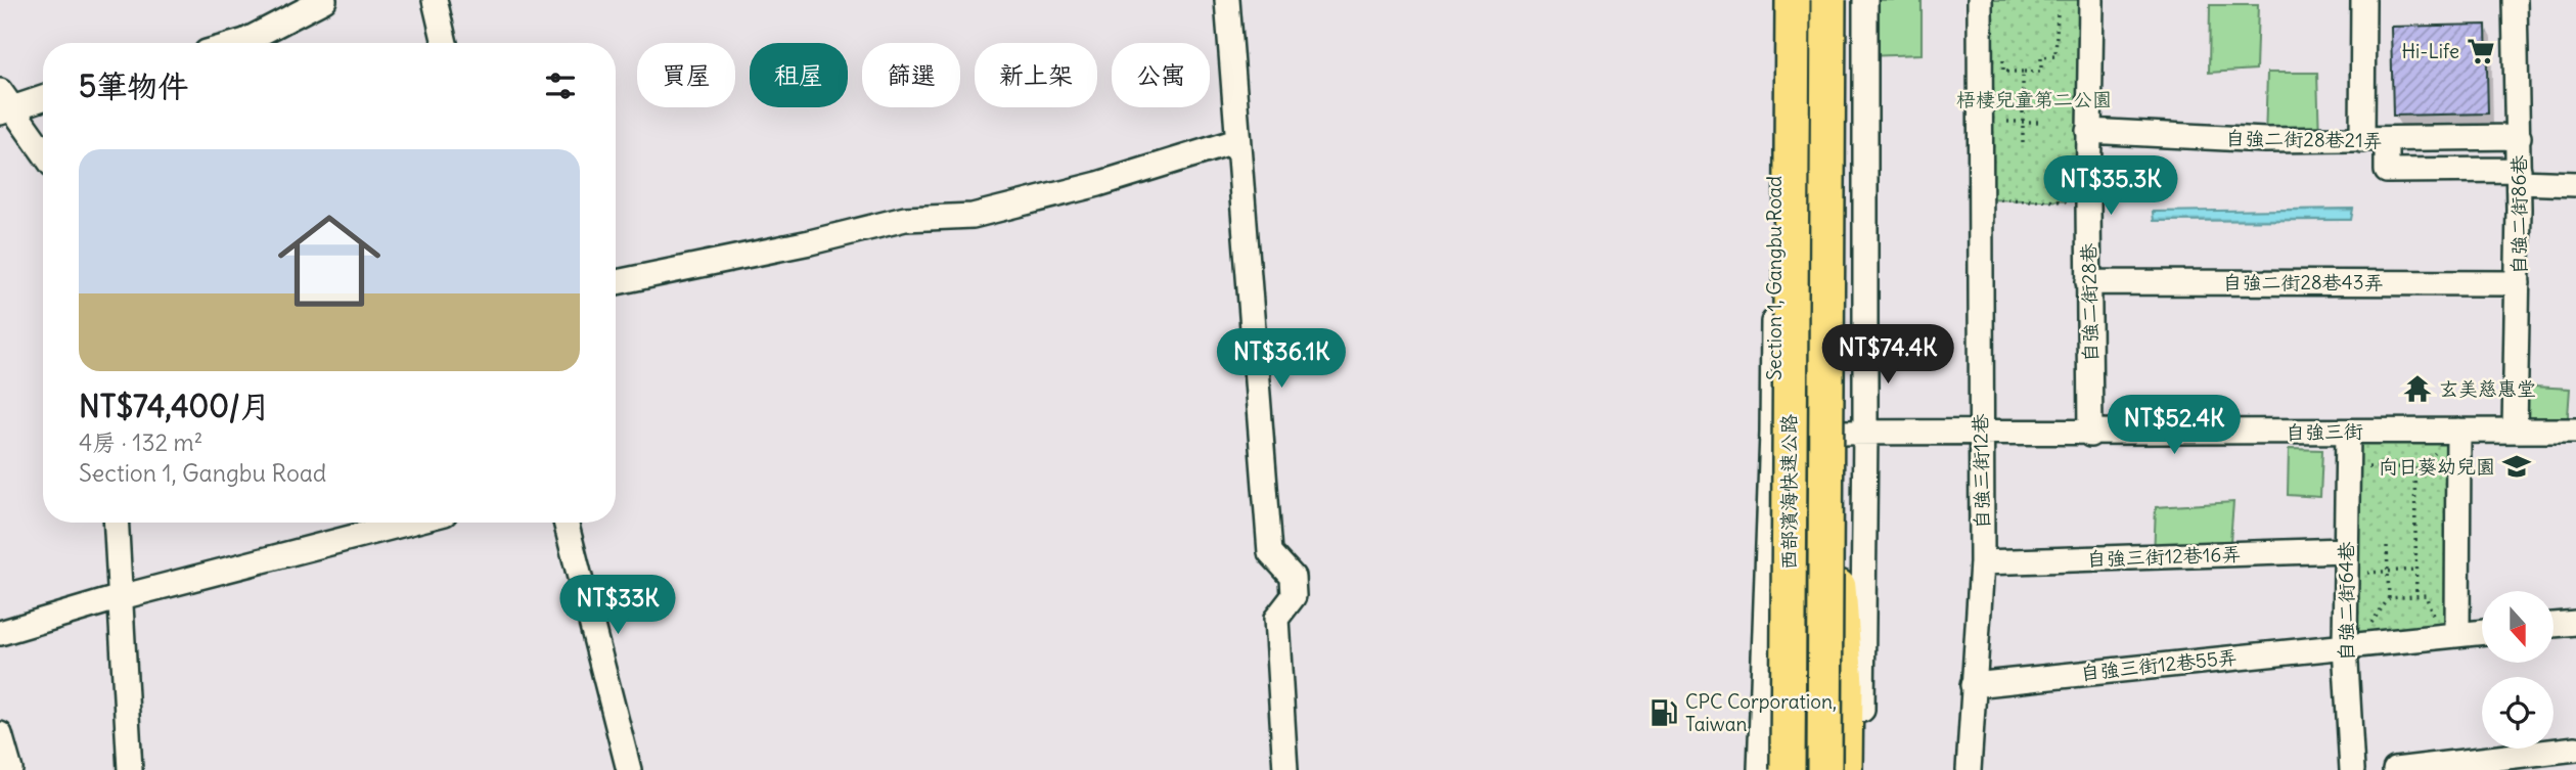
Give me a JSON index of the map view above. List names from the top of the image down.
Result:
{
  "streets": {
    "highway": ["西部濱海快速公路"],
    "street": [
      "自強二街28巷21弄",
      "自強二街86巷",
      "Section 1, Gangbu Road",
      "自強二街28巷43弄",
      "自強二街28巷",
      "自強三街",
      "自強三街12巷",
      "自強三街12巷16弄",
      "自強二街64巷",
      "自強三街12巷55弄"
    ]
  },
  "crossings": [
    ["自強二街28巷21弄", "自強二街86巷"],
    ["自強二街28巷21弄", "自強二街28巷"],
    ["自強二街86巷", "自強二街28巷43弄"],
    ["自強二街86巷", "自強三街"],
    ["Section 1, Gangbu Road", "自強三街"],
    ["自強二街28巷43弄", "自強二街28巷"],
    ["自強二街28巷", "自強三街"],
    ["自強三街", "自強三街12巷"],
    ["自強三街", "自強二街64巷"],
    ["自強三街12巷", "自強三街12巷16弄"],
    ["自強三街12巷", "自強三街12巷55弄"],
    ["自強三街12巷16弄", "自強二街64巷"],
    ["自強二街64巷", "自強三街12巷55弄"]
  ],
  "parks": ["梧棲兒童第二公園"],
  "places": {
    "supermarket": ["Hi-Life"],
    "temple": ["玄美慈惠堂"],
    "school or university": ["向日葵幼兒園"],
    "fuel station": ["CPC Corporation, Taiwan"]
  },
  "north": "bottom",
  "page": {
    "chip": [
      "買屋",
      "租屋",
      "篩選",
      "新上架",
      "公寓"
    ],
    "heading": "5筆物件",
    "list": [
      {
        "name": "NT$74,400/月",
        "note": "4房 · 132 m² · Section 1, Gangbu Road"
      }
    ],
    "price": [
      "NT$35.3K",
      "NT$74.4K",
      "NT$36.1K",
      "NT$52.4K",
      "NT$33K"
    ]
  }
}
